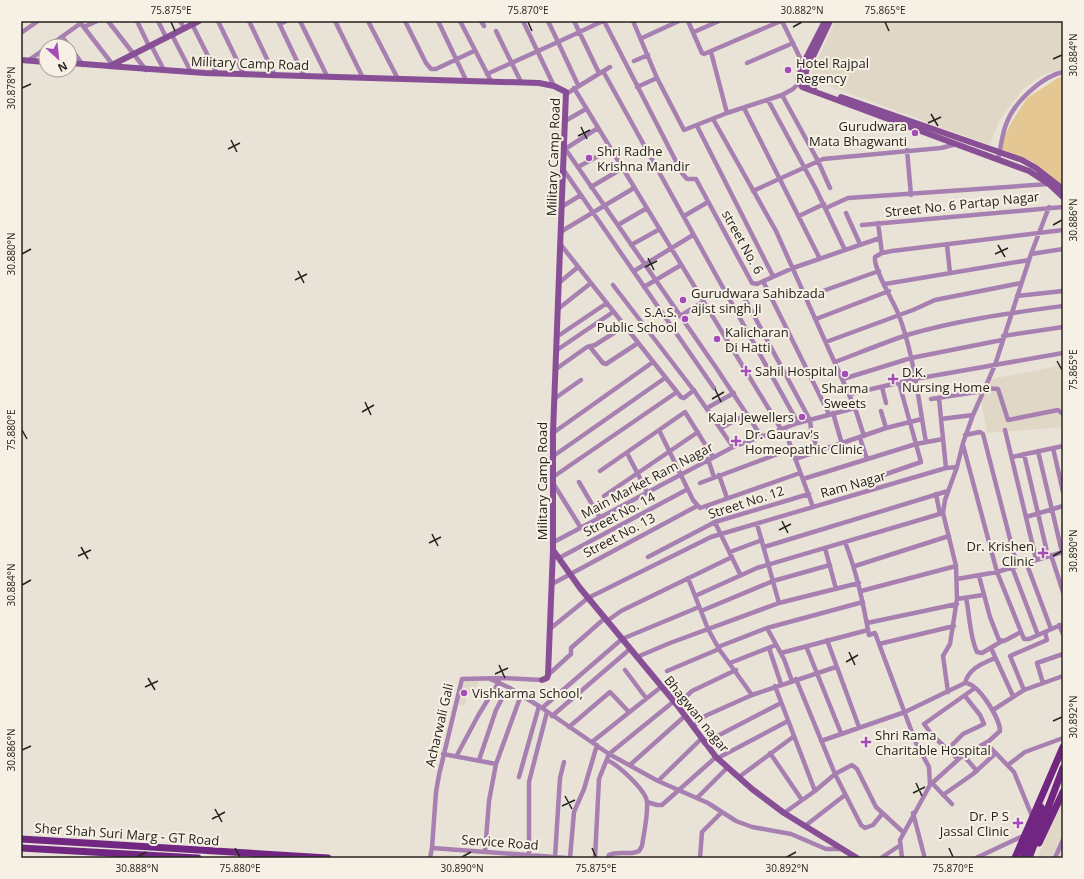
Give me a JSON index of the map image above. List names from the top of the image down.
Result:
{
  "streets": {
    "main road": ["Sher Shah Suri Marg - GT Road"],
    "street": [
      "Military Camp Road",
      "Street No. 6 Partap Nagar",
      "street No. 6",
      "Main Market Ram Nagar",
      "Ram Nagar",
      "Street No. 12",
      "Street No. 14",
      "Street No. 13",
      "Bhagwan nagar",
      "Acharwali Gali",
      "Service Road"
    ]
  },
  "crossings": [
    ["Military Camp Road", "Main Market Ram Nagar"],
    ["Military Camp Road", "Street No. 13"],
    ["Military Camp Road", "Bhagwan nagar"],
    ["Main Market Ram Nagar", "Ram Nagar"],
    ["Ram Nagar", "Street No. 12"],
    ["Street No. 14", "Bhagwan nagar"],
    ["Street No. 13", "Bhagwan nagar"],
    ["Acharwali Gali", "Service Road"]
  ],
  "places": {
    "other": [
      "Hotel Rajpal Regency",
      "Gurudwara Mata Bhagwanti",
      "Shri Radhe Krishna Mandir",
      "Gurudwara Sahibzada ajist singh Ji",
      "S.A.S. Public School",
      "Kalicharan Di Hatti",
      "Sharma Sweets",
      "Kajal Jewellers",
      "Vishkarma School,"
    ],
    "health": [
      "Sahil Hospital",
      "D.K. Nursing Home",
      "Dr. Gaurav's Homeopathic Clinic",
      "Dr. Krishen Clinic",
      "Shri Rama Charitable Hospital",
      "Dr. P S Jassal Clinic"
    ]
  },
  "north": "bottom right",
  "coordinates": [
    "75.875°E",
    "75.870°E",
    "30.882°N",
    "75.865°E",
    "30.884°N",
    "30.878°N",
    "30.886°N",
    "30.880°N",
    "75.880°E",
    "30.890°N",
    "30.892°N",
    "30.888°N"
  ]
}
